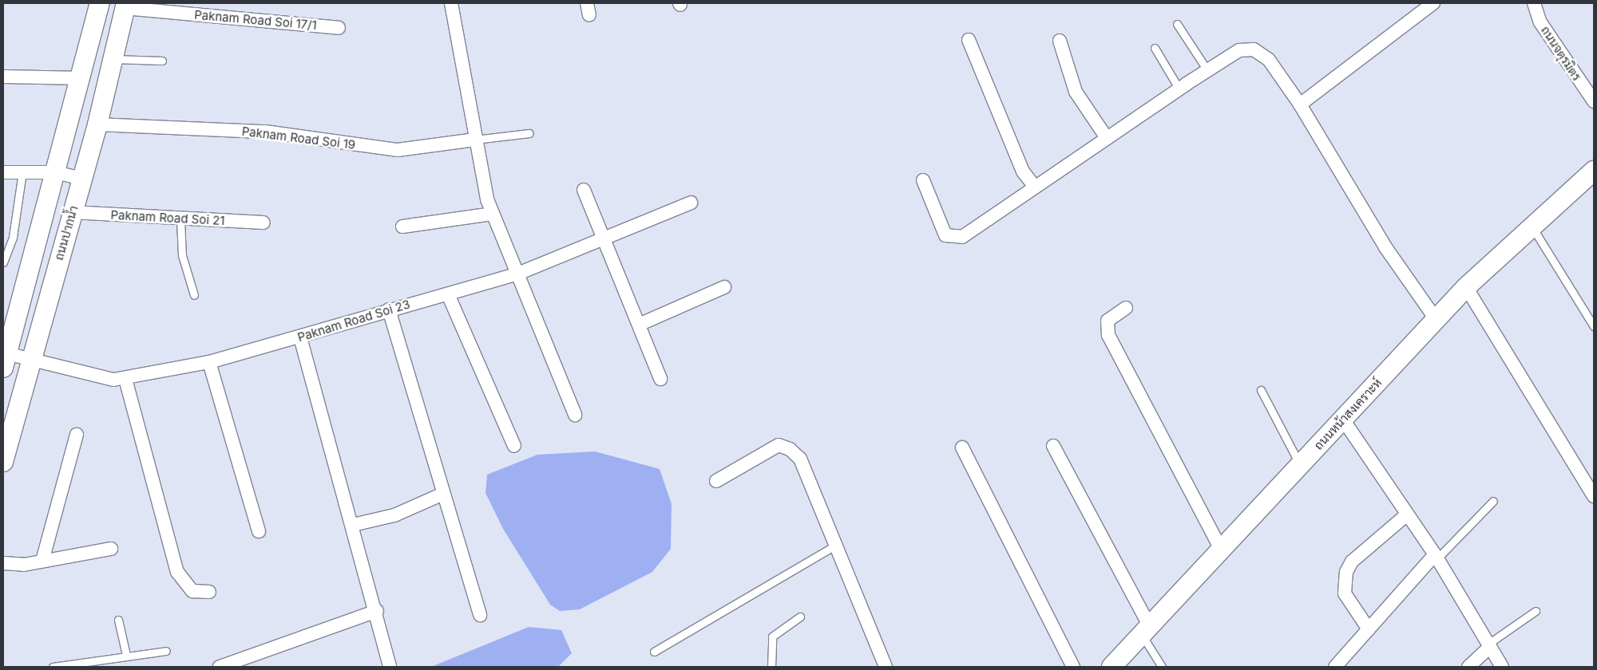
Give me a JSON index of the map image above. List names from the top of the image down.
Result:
{
  "streets": {
    "street": [
      "Paknam Road Soi 17/1",
      "ถนนจตุรมิตร",
      "Paknam Road Soi 19",
      "Paknam Road Soi 21",
      "ถนนปากน้ำ",
      "Paknam Road Soi 23",
      "ถนนหน้าสงเคราะห์"
    ]
  },
  "crossings": [
    ["Paknam Road Soi 17/1", "ถนนปากน้ำ"],
    ["Paknam Road Soi 19", "ถนนปากน้ำ"],
    ["Paknam Road Soi 21", "ถนนปากน้ำ"],
    ["ถนนปากน้ำ", "Paknam Road Soi 23"]
  ]
}
